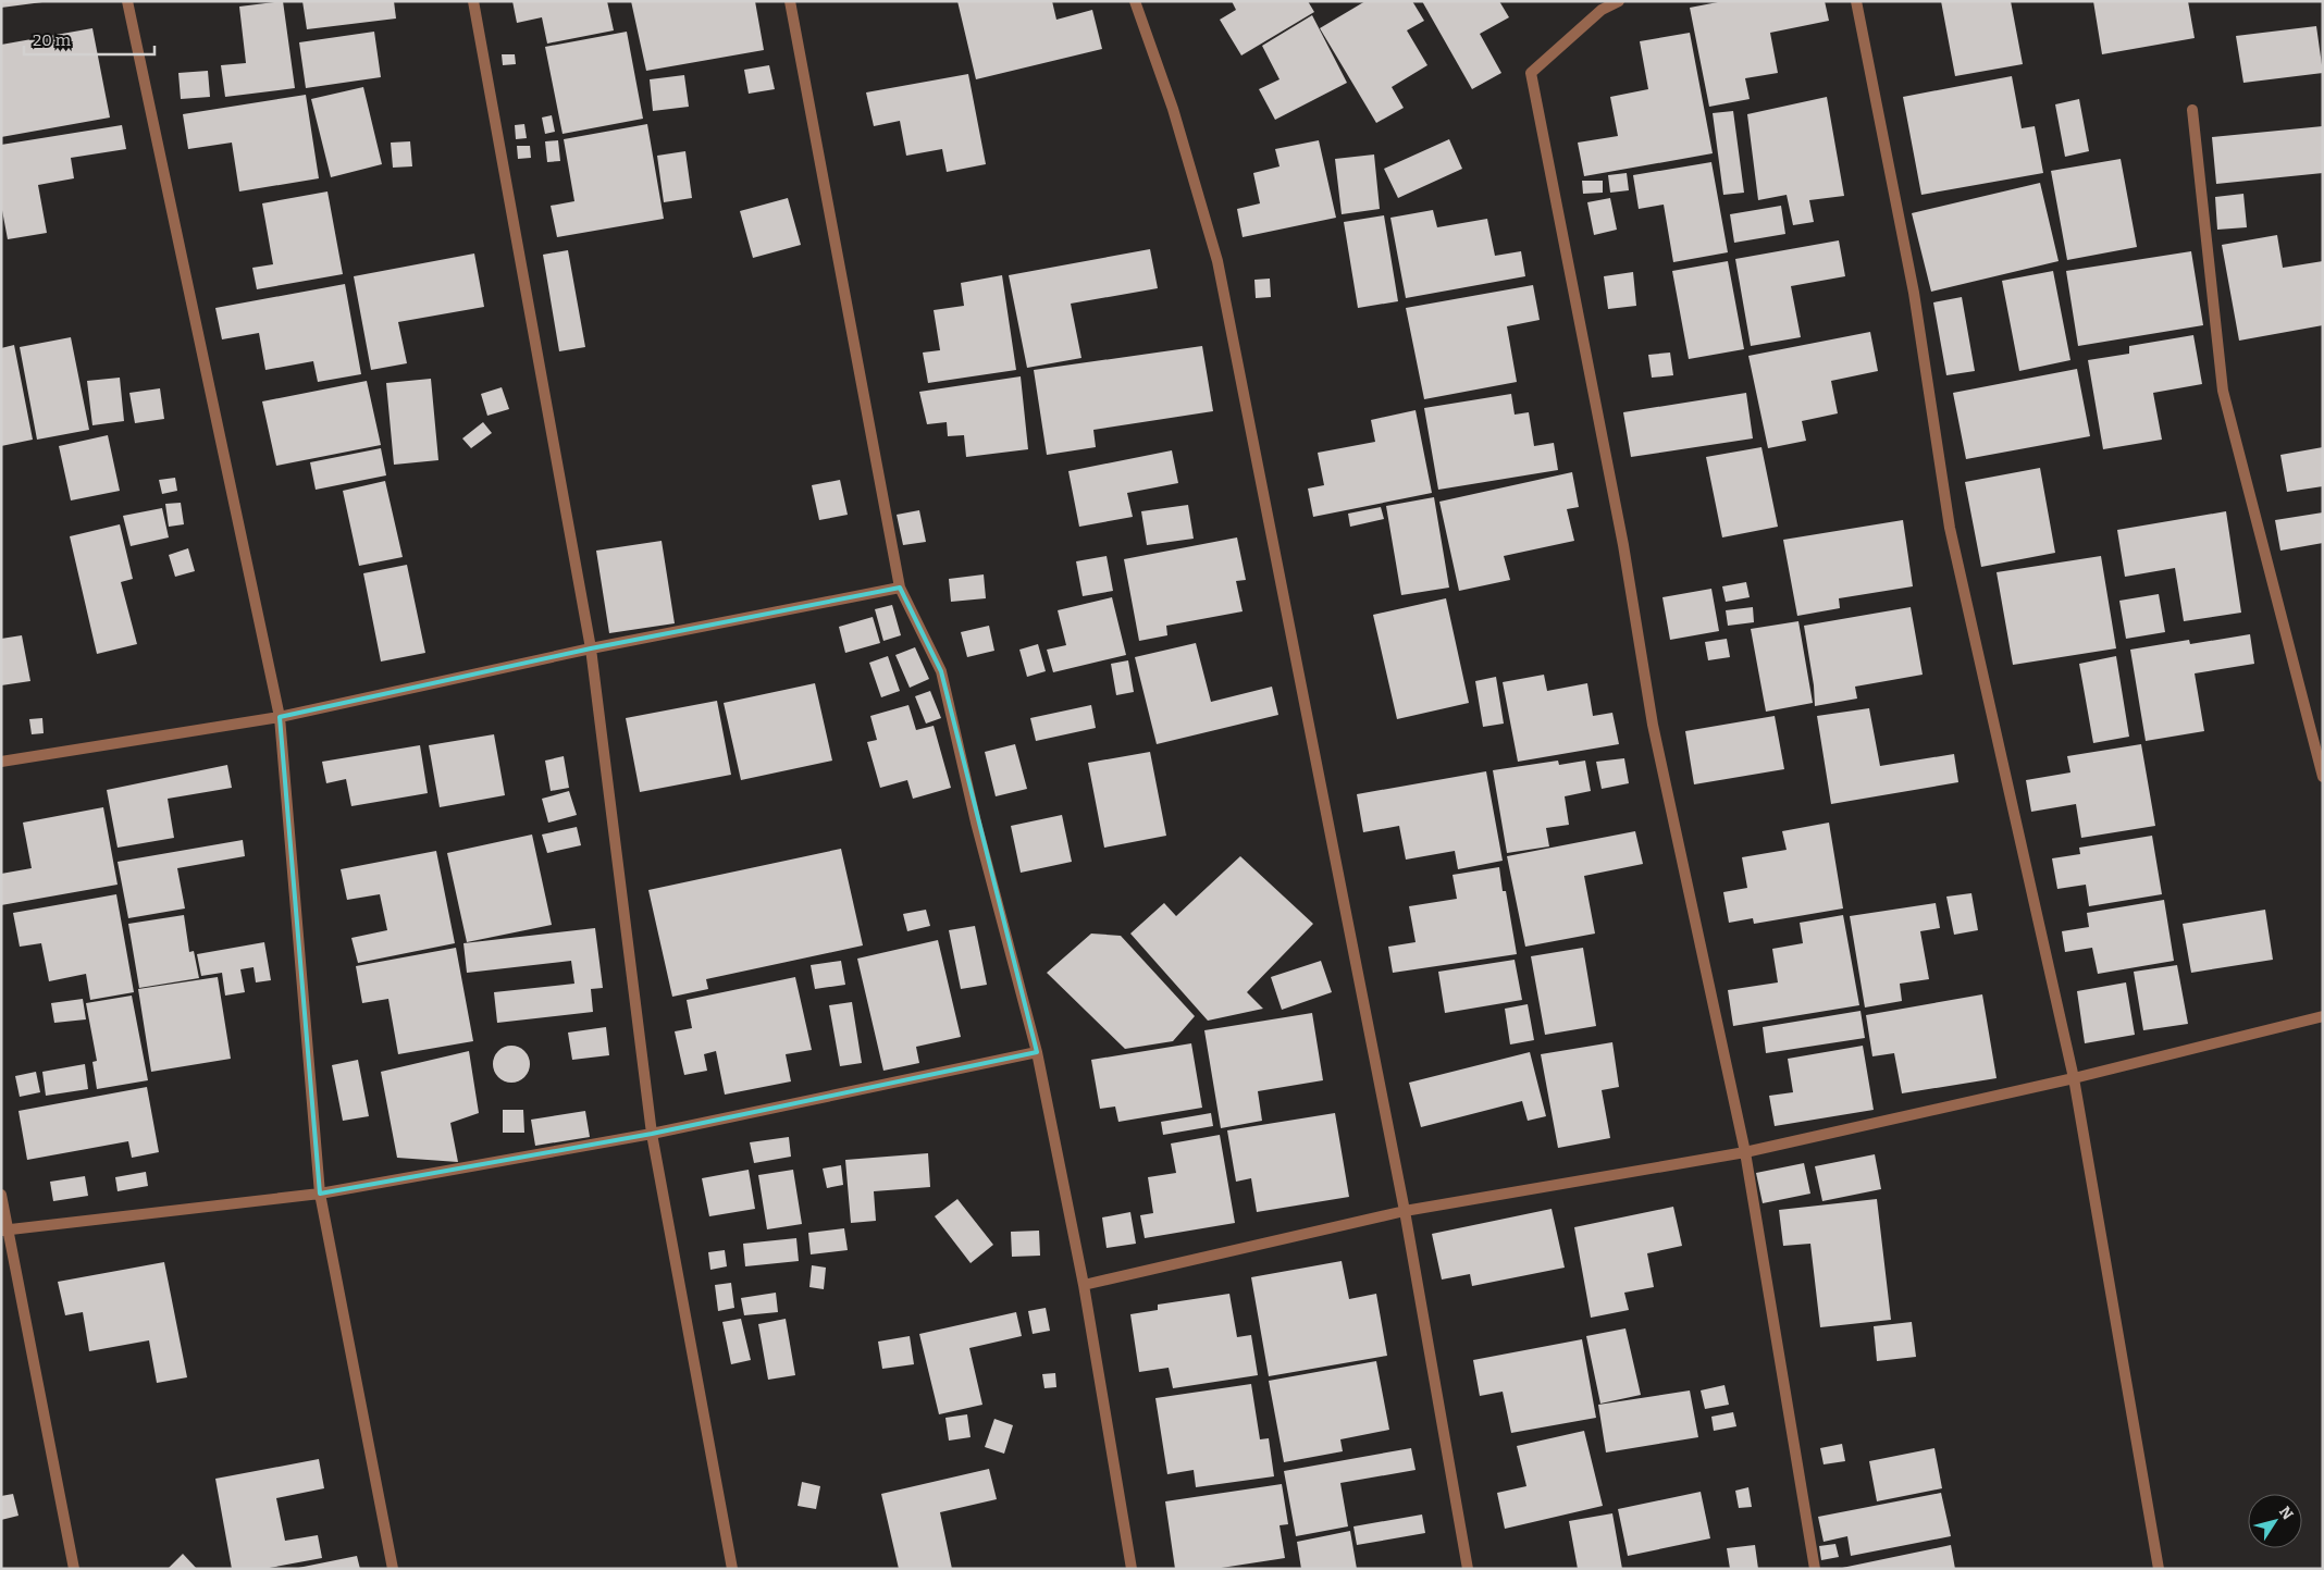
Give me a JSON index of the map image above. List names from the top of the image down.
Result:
{
  "scale_bar": "20 m",
  "north": "top right"
}
